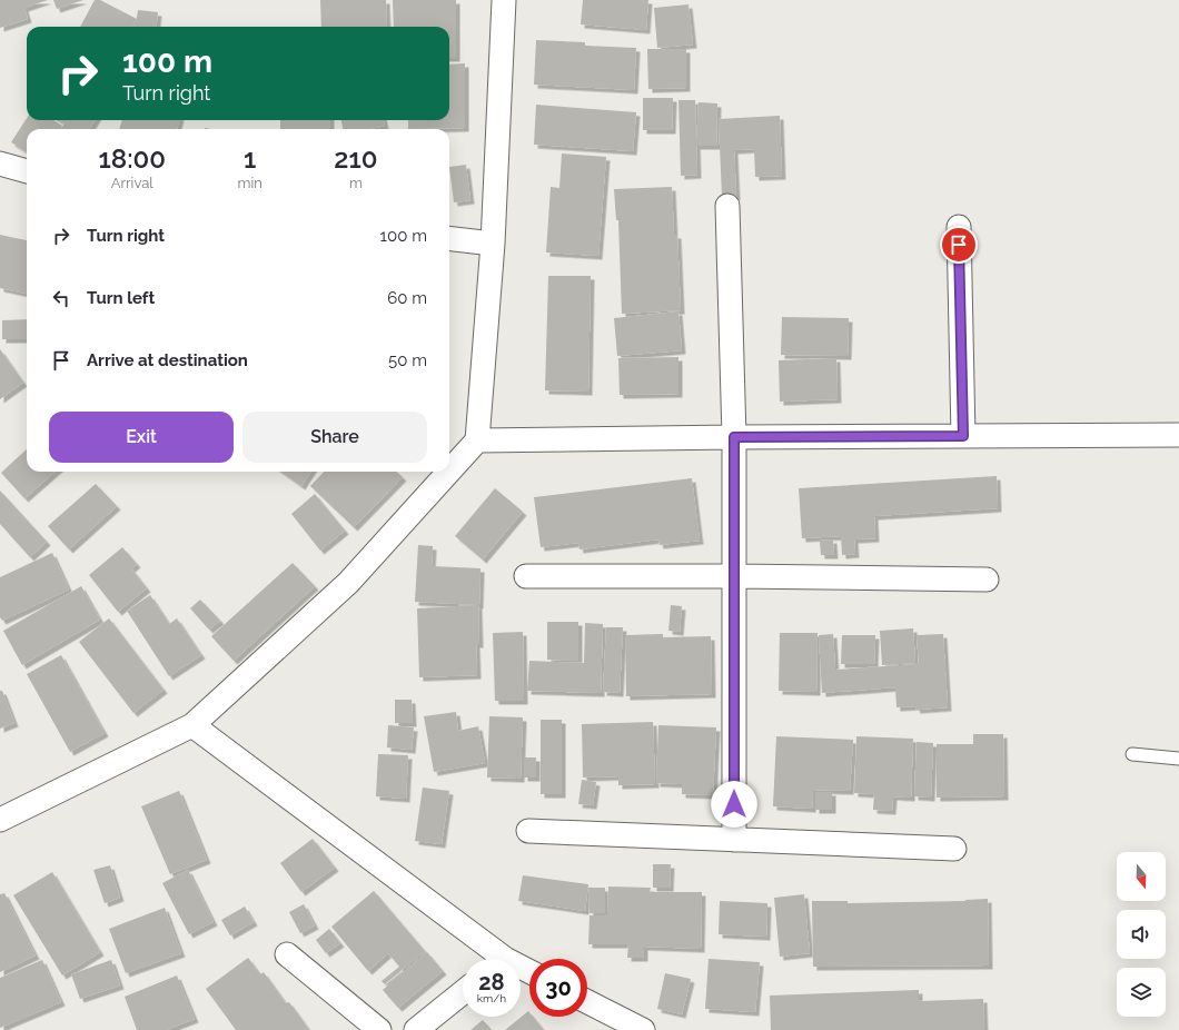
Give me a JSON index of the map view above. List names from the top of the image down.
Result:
{
  "north": "bottom",
  "page": {
    "turn": ["100 m", "Turn right"],
    "eta": [
      "18:00",
      "Arrival",
      "1",
      "min",
      "210",
      "m"
    ],
    "list": [
      {
        "name": "Turn right",
        "value": "100 m"
      },
      {
        "name": "Turn left",
        "value": "60 m"
      },
      {
        "name": "Arrive at destination",
        "value": "50 m"
      }
    ],
    "buttons": ["Exit", "Share"],
    "speed": "28 km/h",
    "limit": "30"
  }
}
